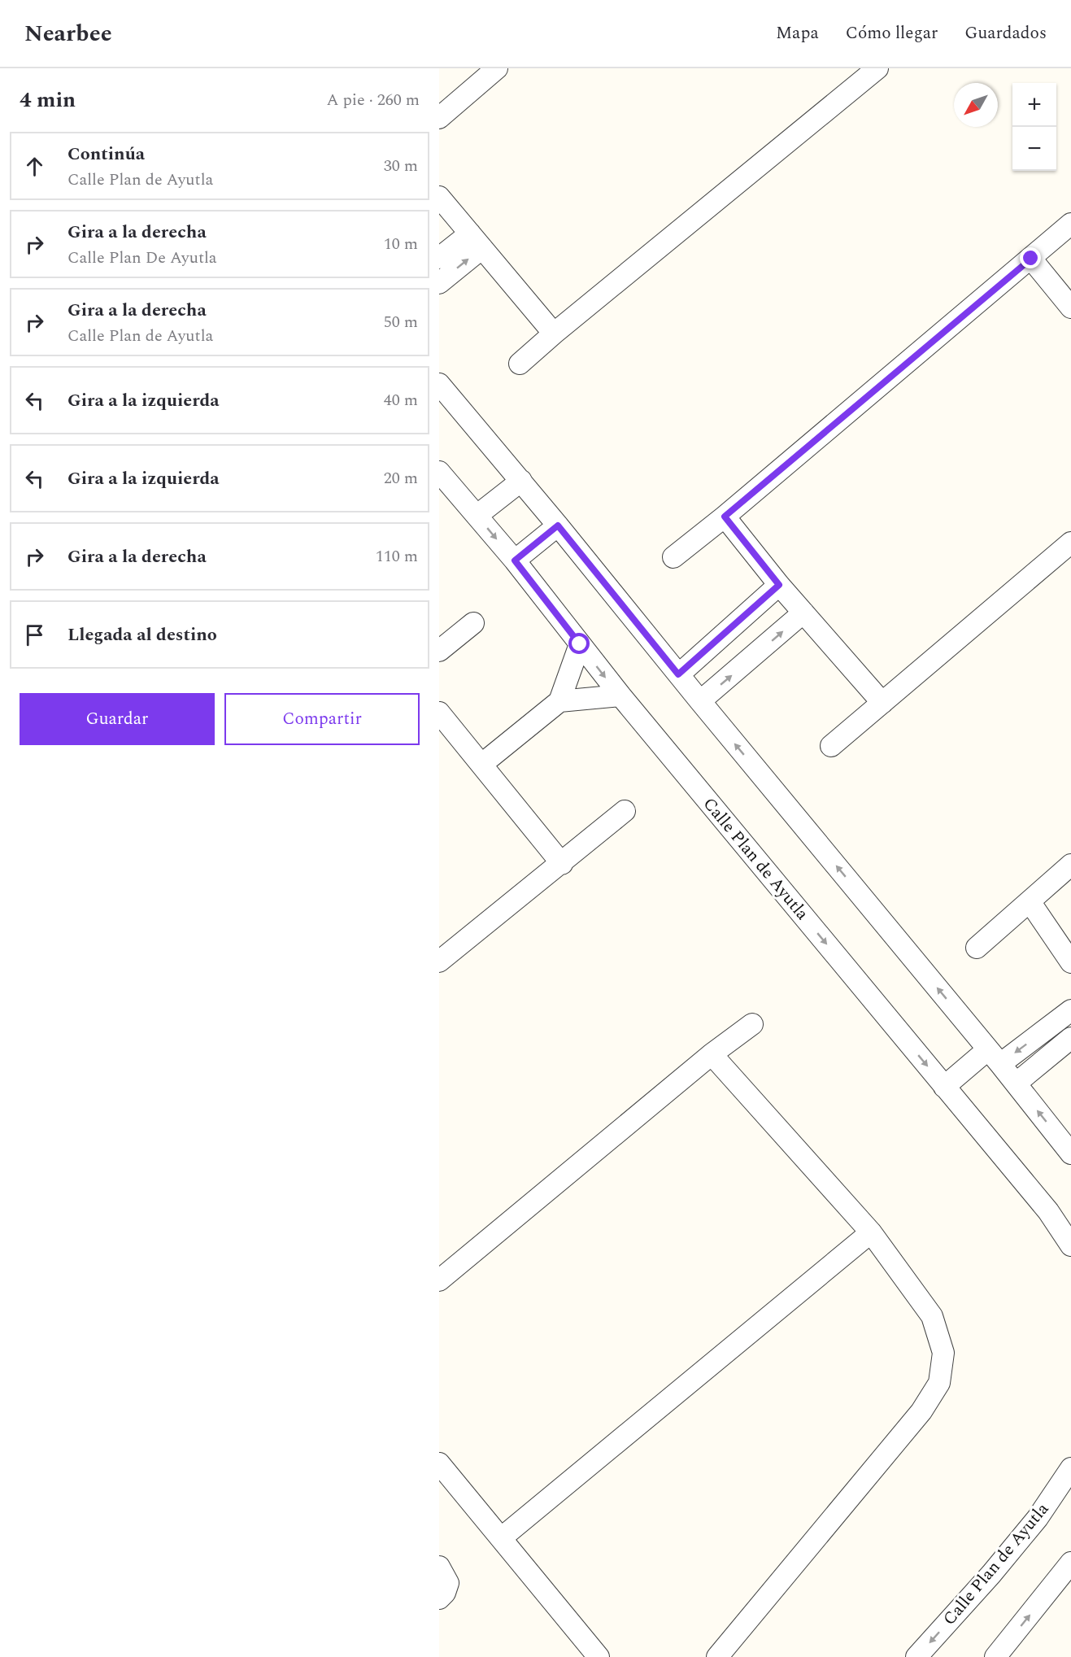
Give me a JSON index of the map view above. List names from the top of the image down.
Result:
{
  "streets": {
    "street": ["Calle Plan de Ayutla"]
  },
  "north": "bottom left",
  "page": {
    "header": "Nearbee",
    "nav": ["Mapa", "Cómo llegar", "Guardados"],
    "heading": ["4 min", "A pie · 260 m"],
    "map_buttons": ["+", "−"],
    "list": [
      ["Continúa", "Calle Plan de Ayutla", "30 m"],
      ["Gira a la derecha", "Calle Plan De Ayutla", "10 m"],
      ["Gira a la derecha", "Calle Plan de Ayutla", "50 m"],
      ["Gira a la izquierda", "40 m"],
      ["Gira a la izquierda", "20 m"],
      ["Gira a la derecha", "110 m"],
      "Llegada al destino"
    ],
    "buttons": ["Guardar", "Compartir"]
  }
}
